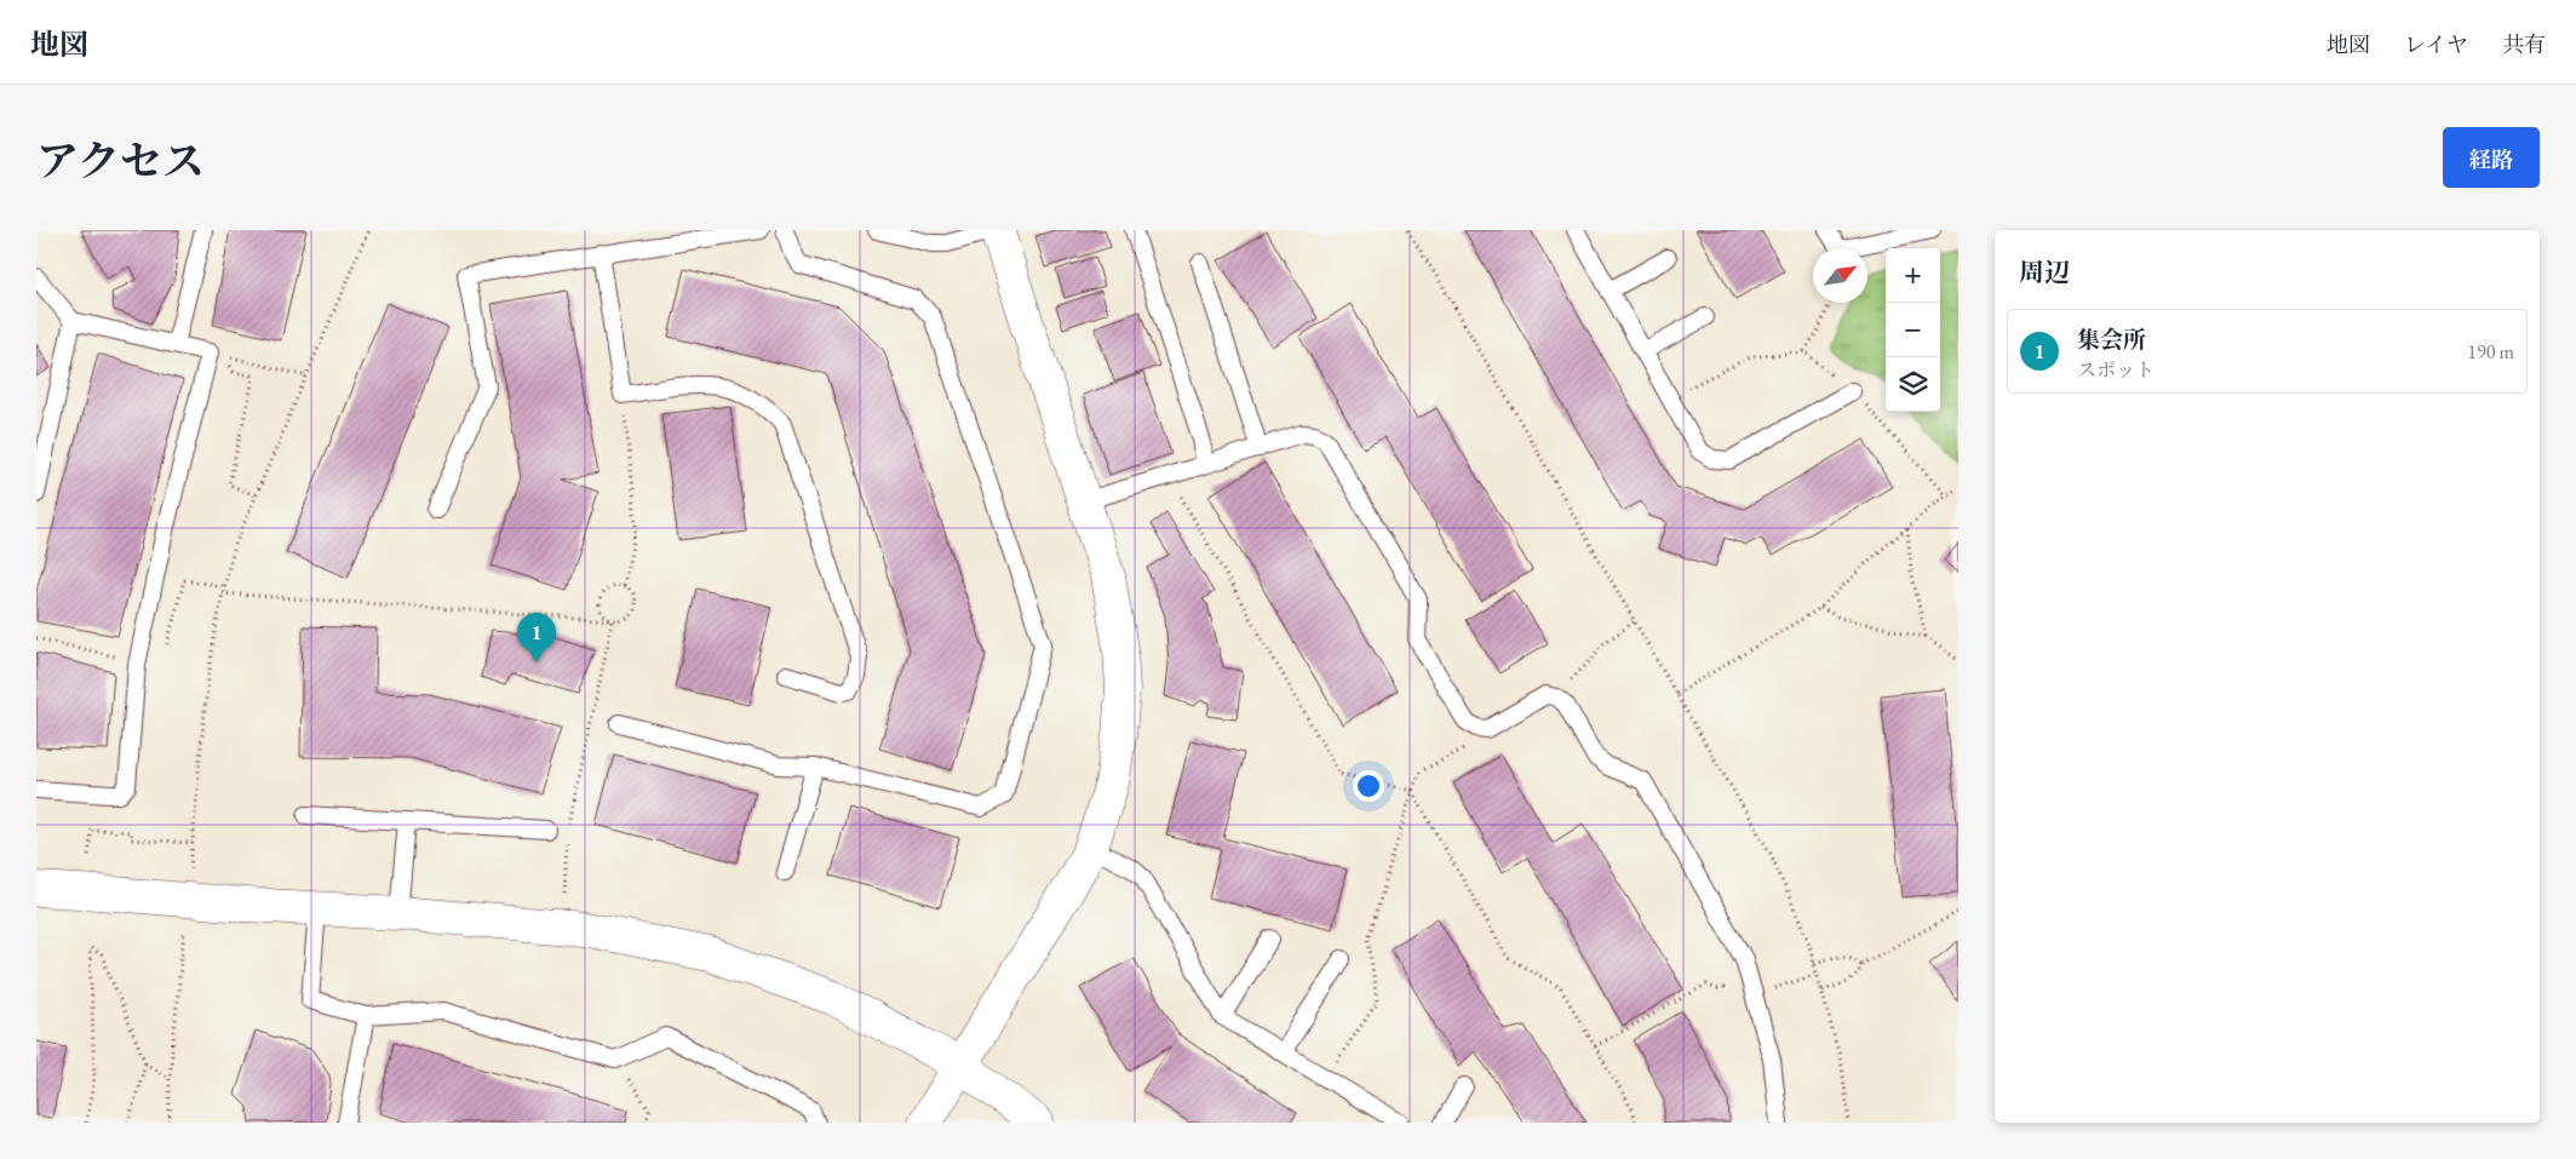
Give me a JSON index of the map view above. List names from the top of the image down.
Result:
{
  "north": "top right",
  "page": {
    "header": "地図",
    "nav": ["地図", "レイヤ", "共有"],
    "title": "アクセス",
    "buttons": "経路",
    "heading": "周辺",
    "map_buttons": ["+", "−"],
    "list": [
      {
        "mark": "1",
        "name": "集会所",
        "note": "スポット",
        "value": "190 m"
      }
    ],
    "pins": "1"
  }
}
